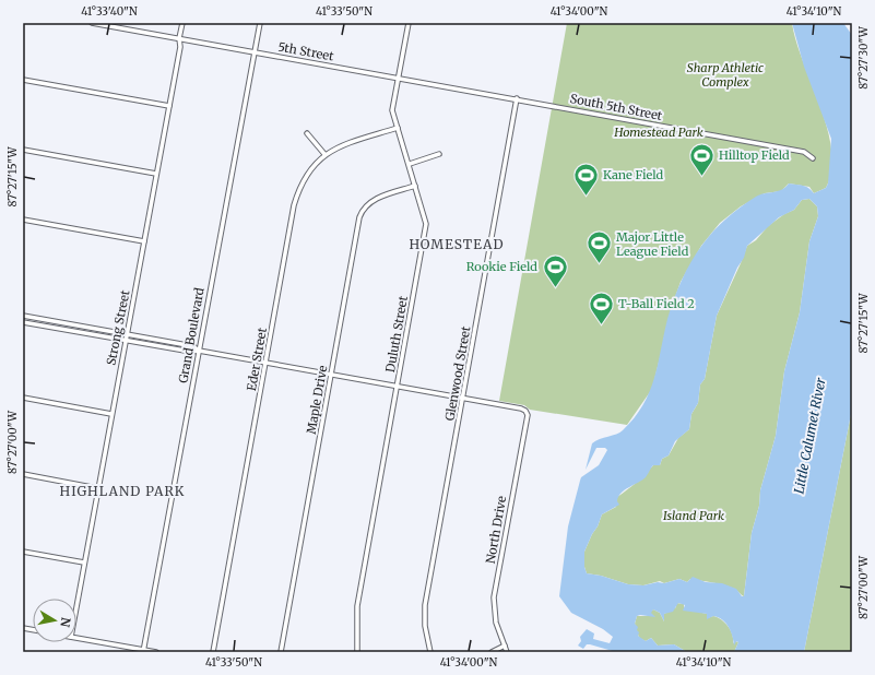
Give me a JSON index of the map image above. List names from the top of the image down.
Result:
{
  "streets": {
    "street": [
      "5th Street",
      "South 5th Street",
      "Strong Street",
      "Duluth Street",
      "Grand Boulevard",
      "Eder Street",
      "Glenwood Street",
      "Maple Drive",
      "North Drive"
    ]
  },
  "crossings": [
    ["5th Street", "South 5th Street"],
    ["5th Street", "Strong Street"],
    ["5th Street", "Duluth Street"],
    ["5th Street", "Grand Boulevard"],
    ["5th Street", "Glenwood Street"],
    ["South 5th Street", "Glenwood Street"],
    ["Duluth Street", "Eder Street"],
    ["Duluth Street", "Maple Drive"],
    ["Glenwood Street", "North Drive"]
  ],
  "districts": ["HOMESTEAD", "HIGHLAND PARK"],
  "water": ["Little Calumet River"],
  "parks": ["Sharp Athletic Complex", "Homestead Park", "Island Park"],
  "places": {
    "sports": [
      "Hilltop Field",
      "Kane Field",
      "Major Little League Field",
      "Rookie Field",
      "T-Ball Field 2"
    ]
  },
  "north": "right",
  "coordinates": [
    "41°33'40\"N",
    "41°33'50\"N",
    "41°34'00\"N",
    "41°34'10\"N",
    "87°27'30\"W",
    "87°27'15\"W",
    "87°27'00\"W"
  ]
}
